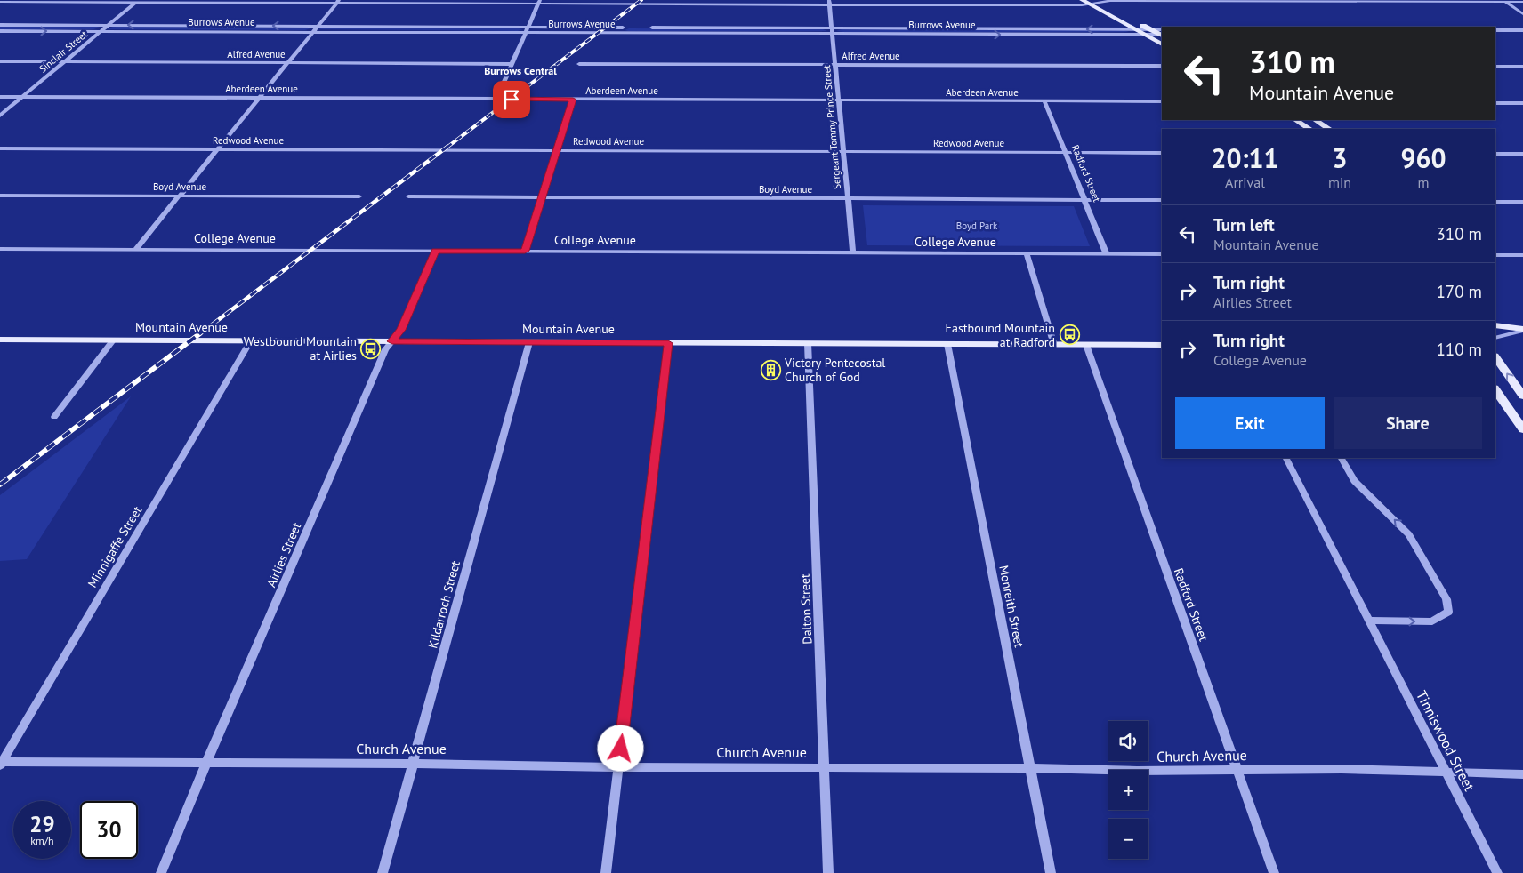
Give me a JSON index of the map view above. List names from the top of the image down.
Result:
{
  "streets": {
    "main road": ["Mountain Avenue"],
    "street": [
      "Burrows Avenue",
      "Sinclair Street",
      "Alfred Avenue",
      "Aberdeen Avenue",
      "Sergeant Tommy Prince Street",
      "Redwood Avenue",
      "Radford Street",
      "Boyd Avenue",
      "College Avenue",
      "Minnigaffe Street",
      "Airlies Street",
      "Kildarroch Street",
      "Monreith Street",
      "Dalton Street",
      "Tinniswood Street",
      "Church Avenue"
    ]
  },
  "crossings": [
    ["Burrows Avenue", "Sinclair Street"],
    ["Burrows Avenue", "Sergeant Tommy Prince Street"],
    ["Sinclair Street", "Alfred Avenue"],
    ["Sinclair Street", "Aberdeen Avenue"],
    ["Alfred Avenue", "Sergeant Tommy Prince Street"],
    ["Aberdeen Avenue", "Sergeant Tommy Prince Street"],
    ["Aberdeen Avenue", "Radford Street"],
    ["Sergeant Tommy Prince Street", "Redwood Avenue"],
    ["Sergeant Tommy Prince Street", "Boyd Avenue"],
    ["Sergeant Tommy Prince Street", "College Avenue"],
    ["Redwood Avenue", "Radford Street"],
    ["Radford Street", "Boyd Avenue"],
    ["Radford Street", "College Avenue"],
    ["Radford Street", "Mountain Avenue"],
    ["Radford Street", "Church Avenue"],
    ["College Avenue", "Airlies Street"],
    ["Mountain Avenue", "Minnigaffe Street"],
    ["Mountain Avenue", "Airlies Street"],
    ["Mountain Avenue", "Kildarroch Street"],
    ["Mountain Avenue", "Monreith Street"],
    ["Mountain Avenue", "Dalton Street"],
    ["Minnigaffe Street", "Church Avenue"],
    ["Airlies Street", "Church Avenue"],
    ["Kildarroch Street", "Church Avenue"],
    ["Monreith Street", "Church Avenue"],
    ["Dalton Street", "Church Avenue"],
    ["Tinniswood Street", "Church Avenue"]
  ],
  "districts": ["Burrows Central"],
  "parks": ["Boyd Park"],
  "places": {
    "bus stop": ["Eastbound Mountain at Radford", "Westbound Mountain at Airlies"],
    "building": ["Victory Pentecostal Church of God"]
  },
  "page": {
    "turn": ["310 m", "Mountain Avenue"],
    "eta": [
      "20:11",
      "Arrival",
      "3",
      "min",
      "960",
      "m"
    ],
    "list": [
      {
        "name": "Turn left",
        "note": "Mountain Avenue",
        "value": "310 m"
      },
      {
        "name": "Turn right",
        "note": "Airlies Street",
        "value": "170 m"
      },
      {
        "name": "Turn right",
        "note": "College Avenue",
        "value": "110 m"
      }
    ],
    "buttons": ["Exit", "Share"],
    "map_buttons": ["+", "−"],
    "speed": "29 km/h",
    "limit": "30"
  }
}
